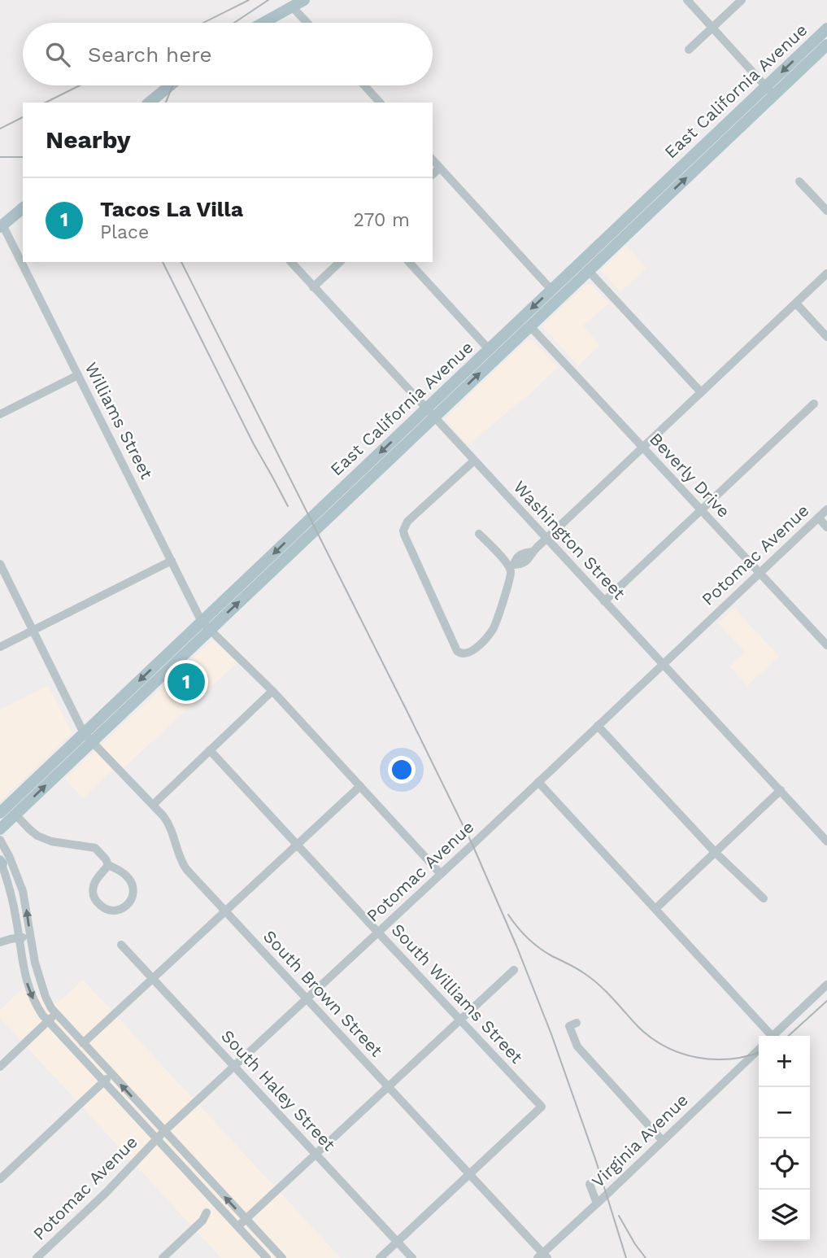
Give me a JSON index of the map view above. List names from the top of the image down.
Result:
{
  "streets": {
    "main road": ["East California Avenue"],
    "street": [
      "Williams Street",
      "Beverly Drive",
      "Washington Street",
      "Potomac Avenue",
      "South Brown Street",
      "South Williams Street",
      "South Haley Street",
      "Virginia Avenue"
    ]
  },
  "crossings": [
    ["East California Avenue", "Williams Street"],
    ["East California Avenue", "Beverly Drive"],
    ["East California Avenue", "Washington Street"],
    ["East California Avenue", "South Brown Street"],
    ["Williams Street", "Potomac Avenue"],
    ["Beverly Drive", "Potomac Avenue"],
    ["Washington Street", "Potomac Avenue"],
    ["Potomac Avenue", "South Brown Street"],
    ["Potomac Avenue", "South Williams Street"],
    ["Potomac Avenue", "South Haley Street"],
    ["South Brown Street", "South Williams Street"],
    ["South Brown Street", "Virginia Avenue"]
  ],
  "page": {
    "search": "Search here",
    "heading": "Nearby",
    "list": [
      {
        "mark": "1",
        "name": "Tacos La Villa",
        "note": "Place",
        "value": "270 m"
      }
    ],
    "pins": "1",
    "map_buttons": ["+", "−"]
  }
}
